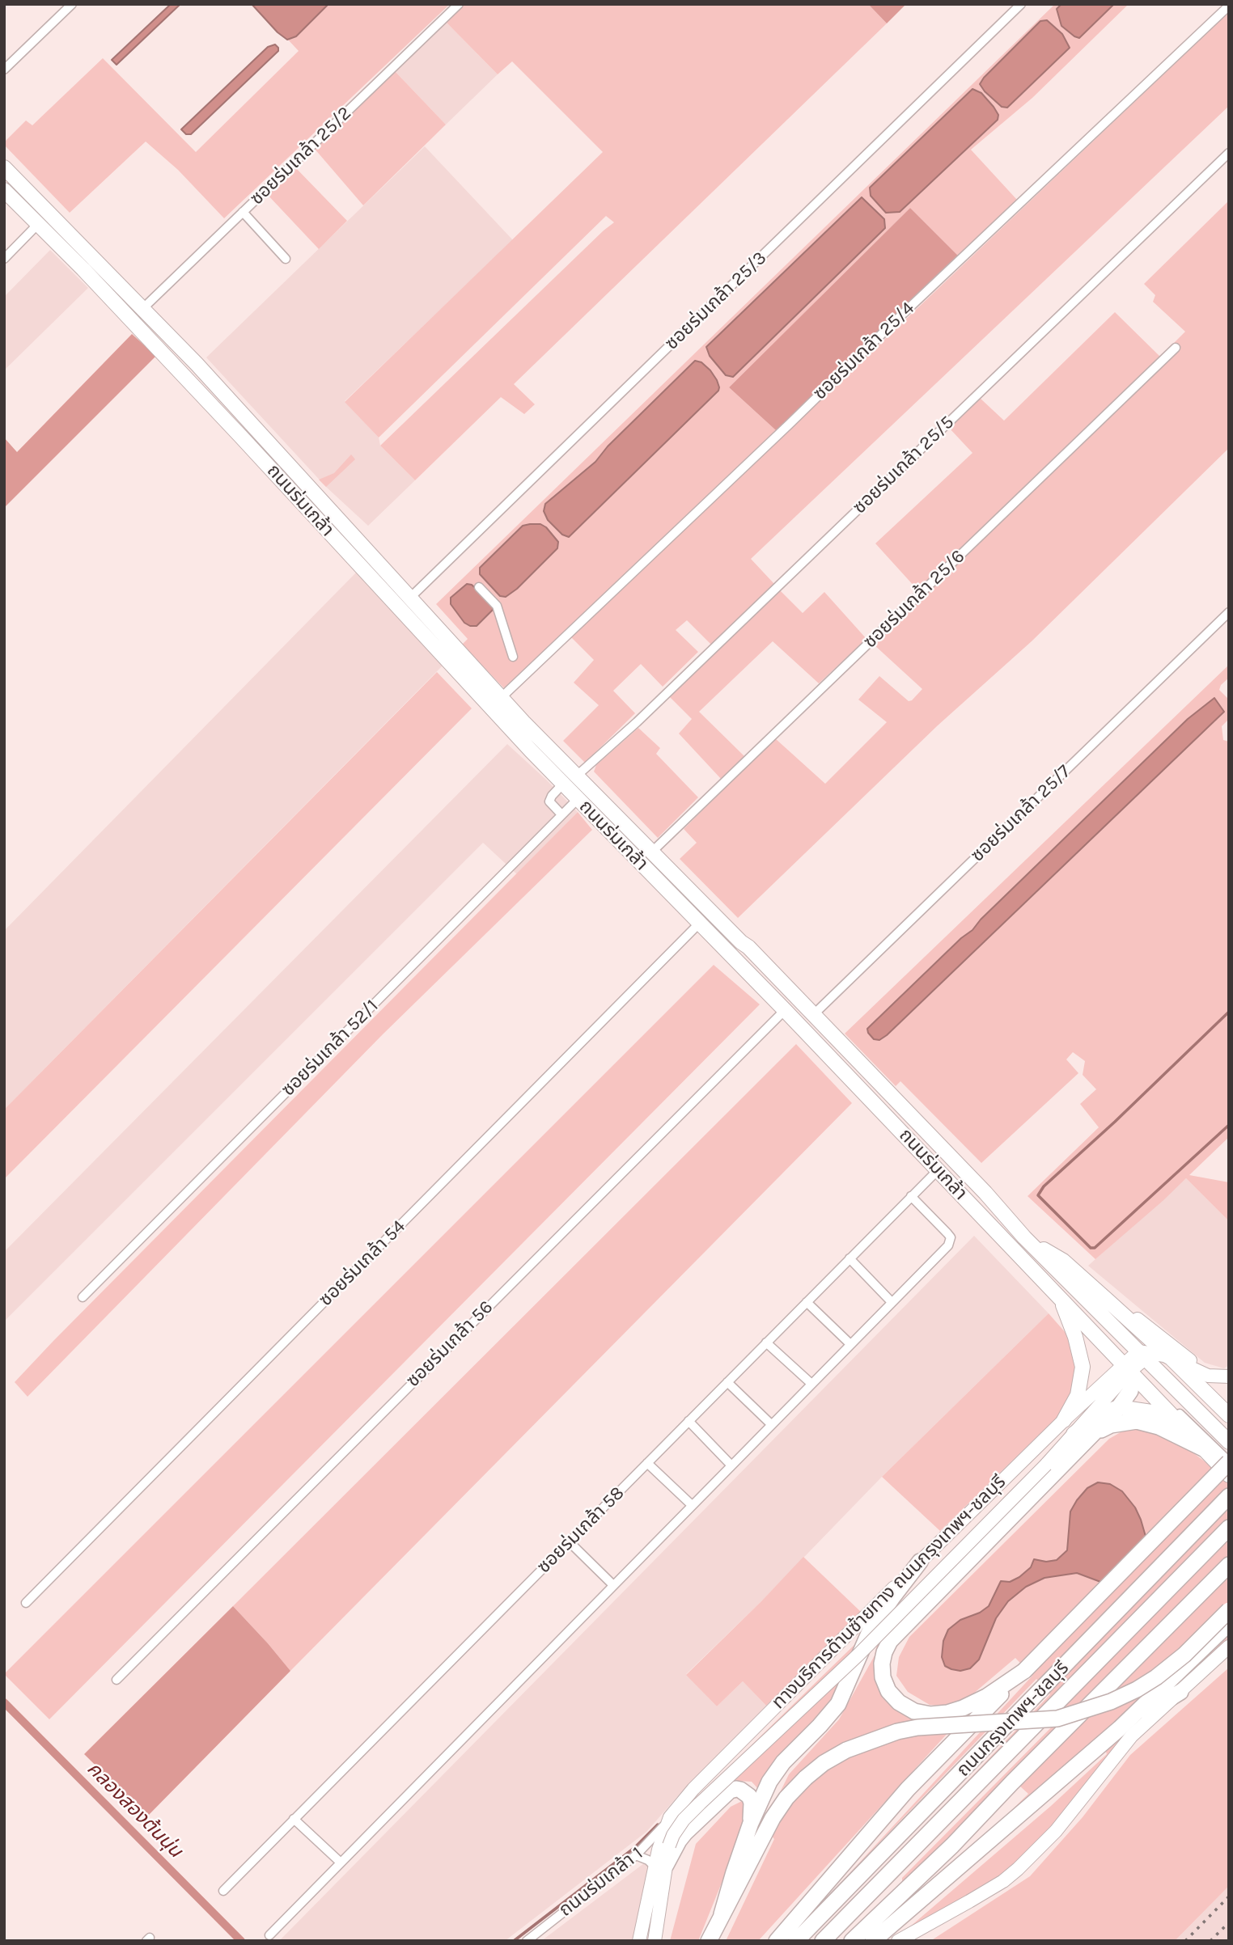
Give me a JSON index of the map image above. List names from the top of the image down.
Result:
{
  "streets": {
    "highway": ["ถนนกรุงเทพฯ-ชลบุรี"],
    "main road": ["ถนนร่มเกล้า", "ทางบริการด้านซ้ายทาง ถนนกรุงเทพฯ-ชลบุรี"],
    "street": [
      "ซอยร่มเกล้า 25/2",
      "ซอยร่มเกล้า 25/3",
      "ซอยร่มเกล้า 25/4",
      "ซอยร่มเกล้า 25/5",
      "ซอยร่มเกล้า 25/6",
      "ซอยร่มเกล้า 25/7",
      "ซอยร่มเกล้า 52/1",
      "ซอยร่มเกล้า 54",
      "ซอยร่มเกล้า 56",
      "ซอยร่มเกล้า 58",
      "ถนนร่มเกล้า 1"
    ]
  },
  "crossings": [
    ["ซอยร่มเกล้า 25/2", "ถนนร่มเกล้า"],
    ["ซอยร่มเกล้า 25/3", "ถนนร่มเกล้า"],
    ["ซอยร่มเกล้า 25/4", "ถนนร่มเกล้า"],
    ["ซอยร่มเกล้า 25/5", "ถนนร่มเกล้า"],
    ["ถนนร่มเกล้า", "ซอยร่มเกล้า 25/6"],
    ["ถนนร่มเกล้า", "ซอยร่มเกล้า 25/7"],
    ["ถนนร่มเกล้า", "ซอยร่มเกล้า 52/1"],
    ["ถนนร่มเกล้า", "ซอยร่มเกล้า 54"],
    ["ถนนร่มเกล้า", "ซอยร่มเกล้า 56"],
    ["ถนนร่มเกล้า", "ซอยร่มเกล้า 58"],
    ["ถนนร่มเกล้า", "ทางบริการด้านซ้ายทาง ถนนกรุงเทพฯ-ชลบุรี"],
    ["ทางบริการด้านซ้ายทาง ถนนกรุงเทพฯ-ชลบุรี", "ถนนร่มเกล้า 1"]
  ],
  "water": ["คลองสองต้นนุ่น"]
}
